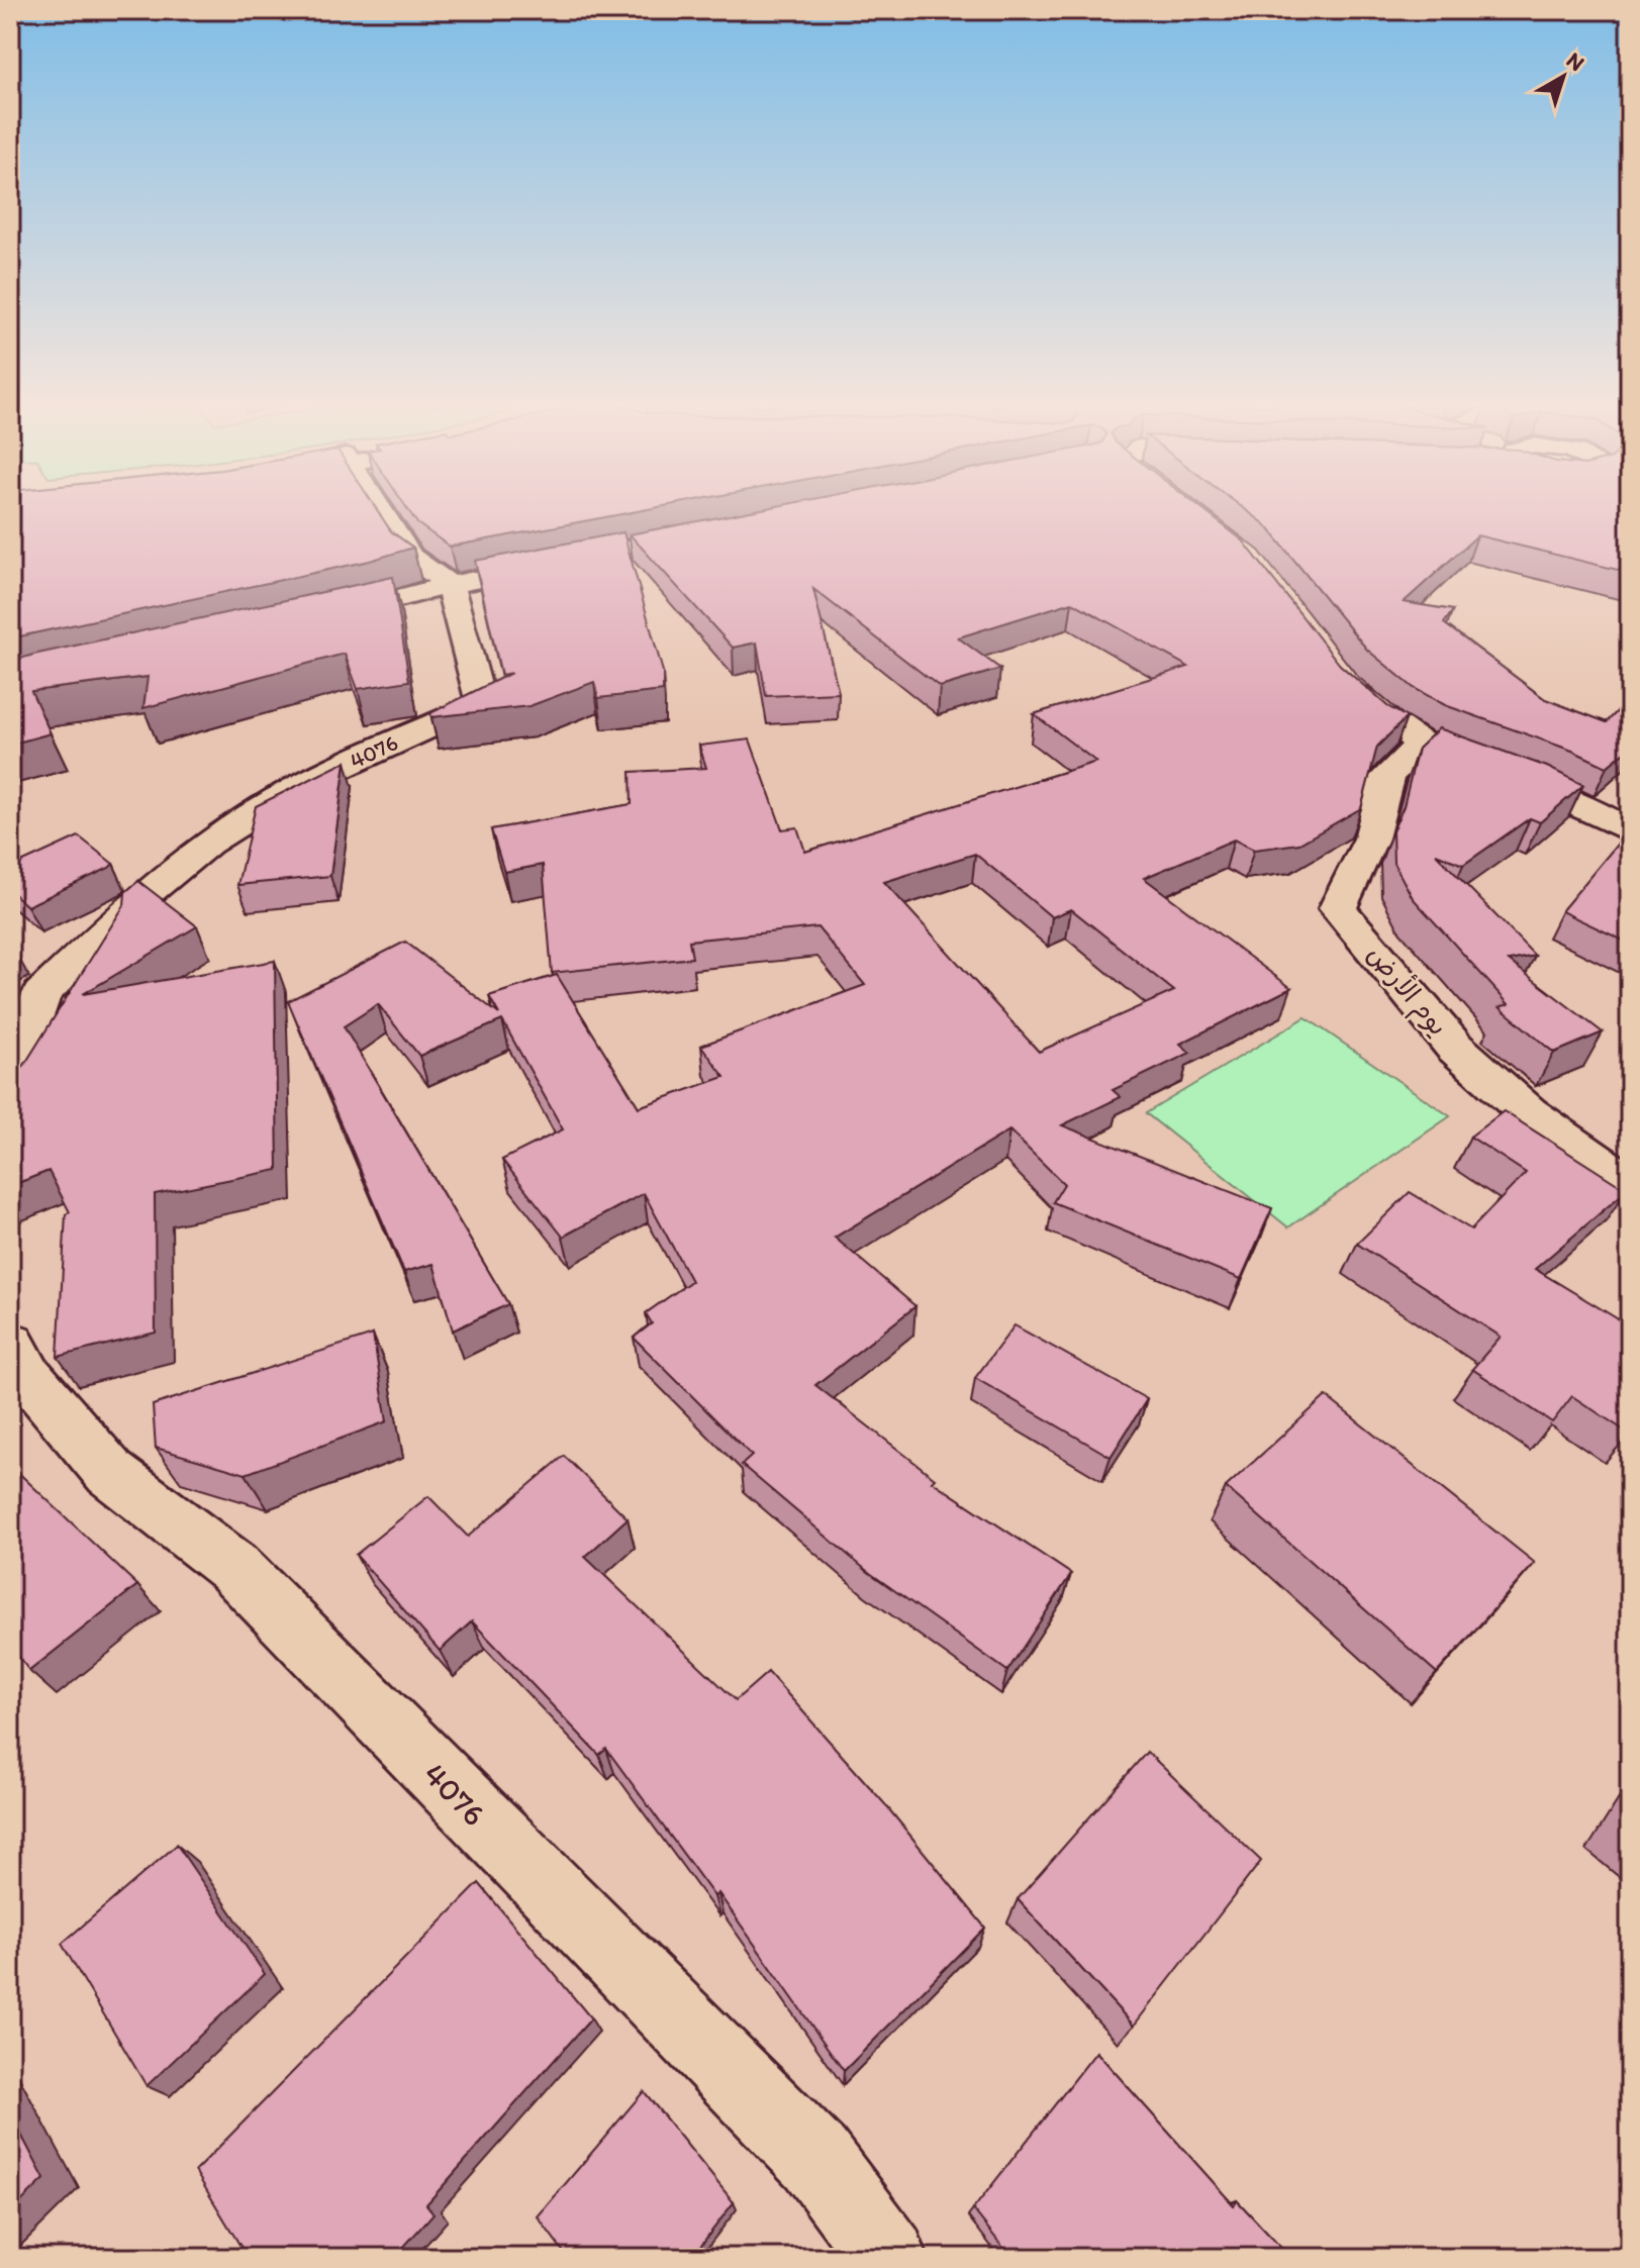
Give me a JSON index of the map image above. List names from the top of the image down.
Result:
{
  "streets": {
    "street": ["4076", "يوم الأرض"]
  },
  "north": "top right"
}
